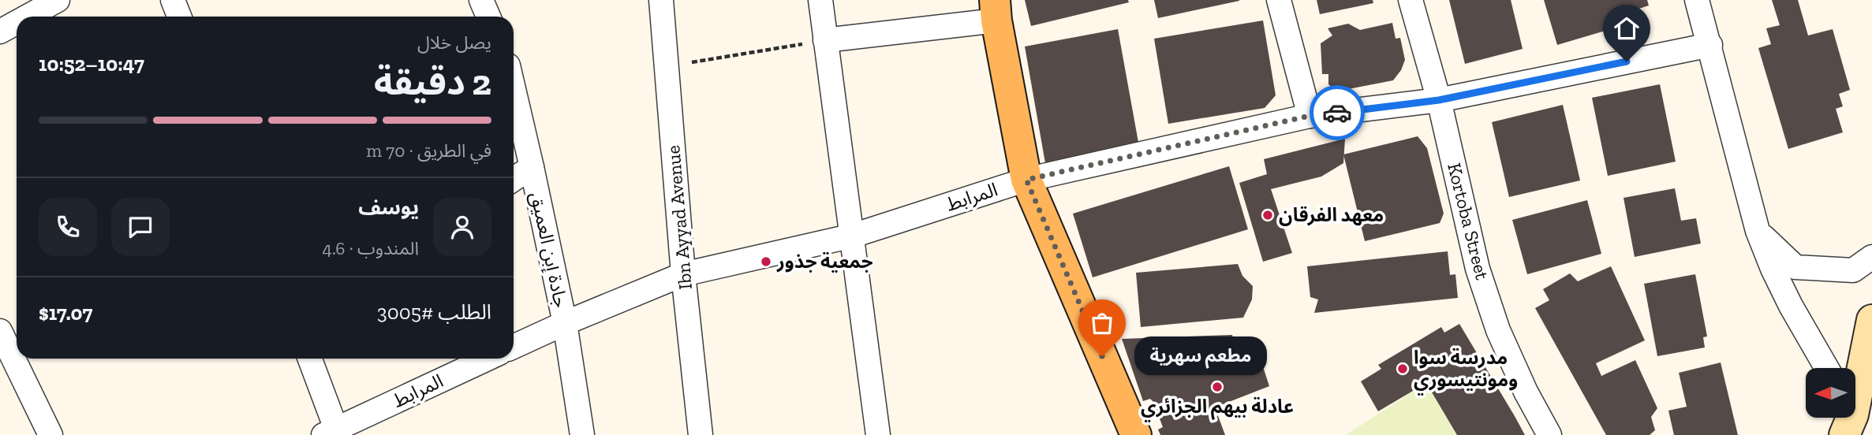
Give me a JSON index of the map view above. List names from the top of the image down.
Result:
{
  "streets": {
    "street": [
      "المرابط",
      "Ibn Ayyad Avenue",
      "Kortoba Street",
      "جادة إبن العميق"
    ]
  },
  "crossings": [
    ["المرابط", "Ibn Ayyad Avenue"],
    ["المرابط", "Kortoba Street"],
    ["المرابط", "جادة إبن العميق"]
  ],
  "places": [
    "معهد الفرقان",
    "جمعية جذور",
    "مطعم سهرية",
    "مدرسة سوا ومونتيسوري",
    "عادلة بيهم الجزائري"
  ],
  "north": "left",
  "page": {
    "heading": ["2 دقيقة", "يصل خلال", "10:47–10:52"],
    "panel": [
      "يوسف",
      "المندوب · 4.6",
      "الطلب #3005",
      "$17.07"
    ],
    "bar": "في الطريق · 70 m",
    "bubble": "مطعم سهرية"
  }
}
